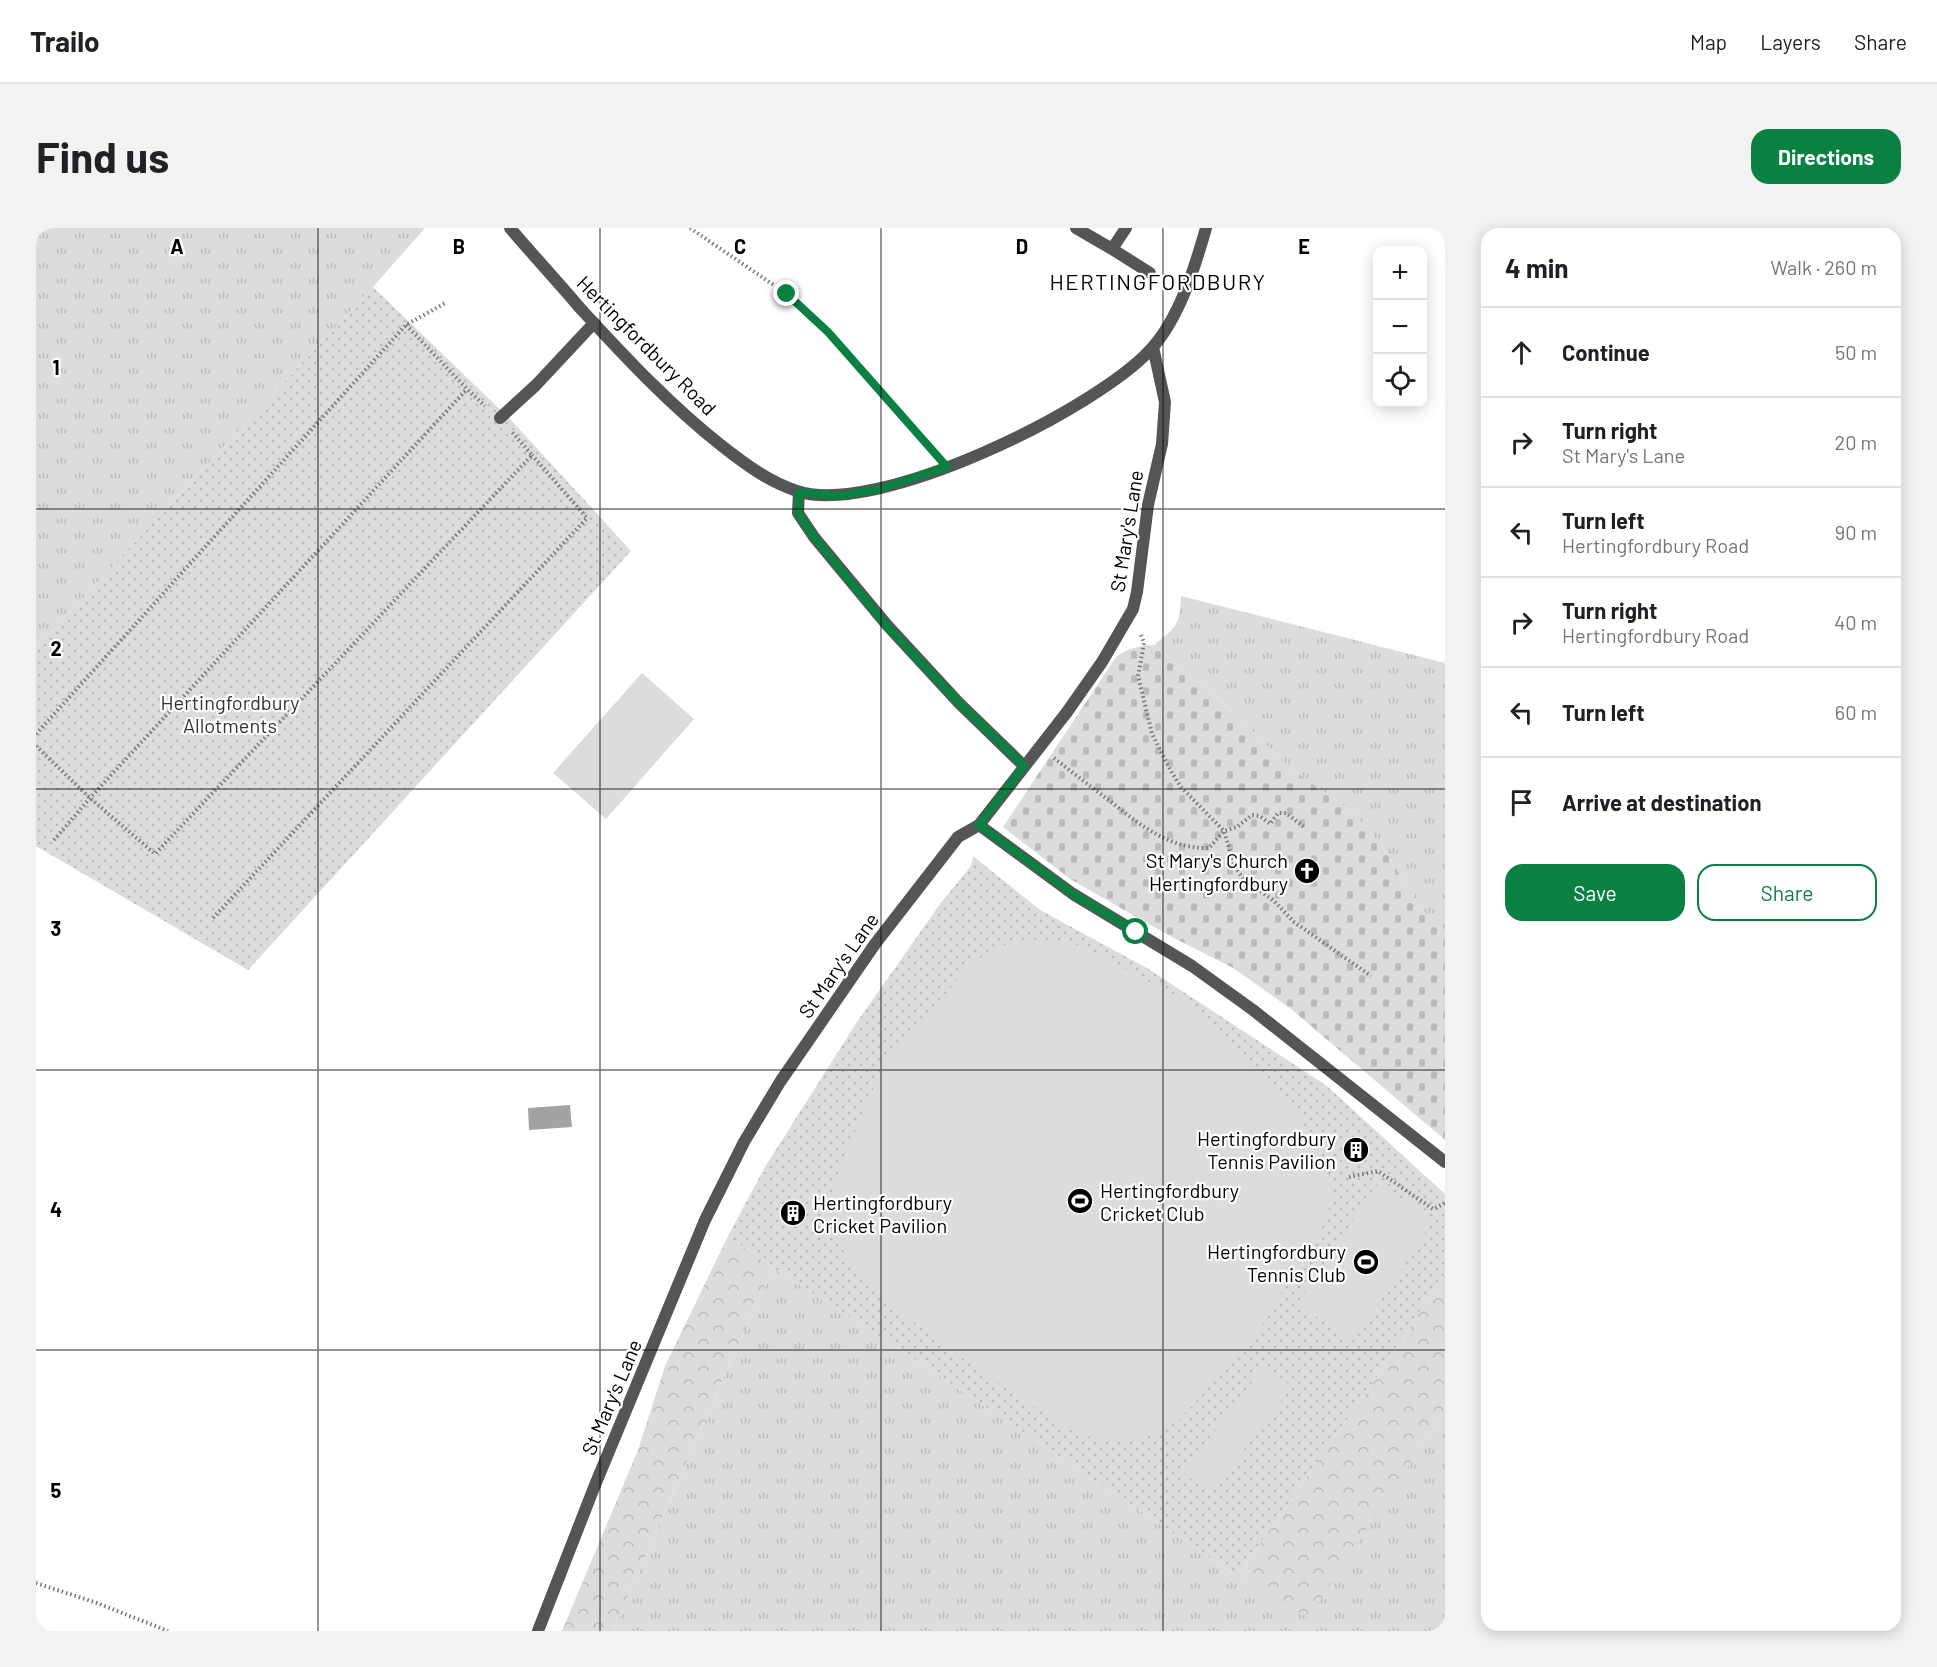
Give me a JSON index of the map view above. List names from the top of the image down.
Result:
{
  "streets": {
    "street": ["Hertingfordbury Road", "St Mary's Lane"]
  },
  "crossings": [
    ["Hertingfordbury Road", "St Mary's Lane"]
  ],
  "districts": ["HERTINGFORDBURY"],
  "parks": ["Hertingfordbury Allotments"],
  "places": {
    "church": ["St Mary's Church Hertingfordbury"],
    "building": ["Hertingfordbury Tennis Pavilion", "Hertingfordbury Cricket Pavilion"],
    "sports": ["Hertingfordbury Cricket Club", "Hertingfordbury Tennis Club"]
  },
  "page": {
    "header": "Trailo",
    "nav": ["Map", "Layers", "Share"],
    "buttons": [
      "Directions",
      ["Save", "Share"]
    ],
    "title": "Find us",
    "heading": ["4 min", "Walk · 260 m"],
    "map_buttons": ["+", "−"],
    "list": [
      ["Continue", "50 m"],
      ["Turn right", "St Mary's Lane", "20 m"],
      ["Turn left", "Hertingfordbury Road", "90 m"],
      ["Turn right", "Hertingfordbury Road", "40 m"],
      ["Turn left", "60 m"],
      "Arrive at destination"
    ]
  },
  "grid": {
    "columns": [
      "A",
      "B",
      "C",
      "D",
      "E"
    ],
    "rows": [
      "1",
      "2",
      "3",
      "4",
      "5"
    ]
  }
}
